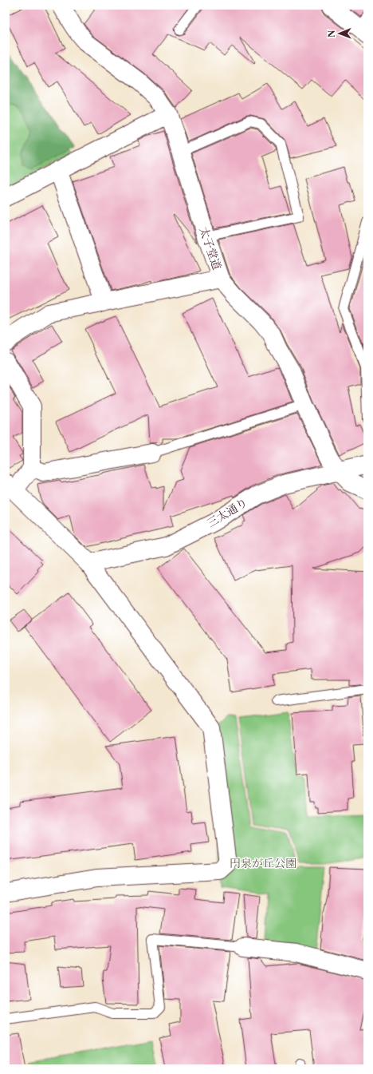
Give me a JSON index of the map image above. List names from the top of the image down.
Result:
{
  "streets": {
    "street": ["太子堂道", "三太通り"]
  },
  "crossings": [
    ["太子堂道", "三太通り"]
  ],
  "parks": ["円泉が丘公園"],
  "north": "left"
}
